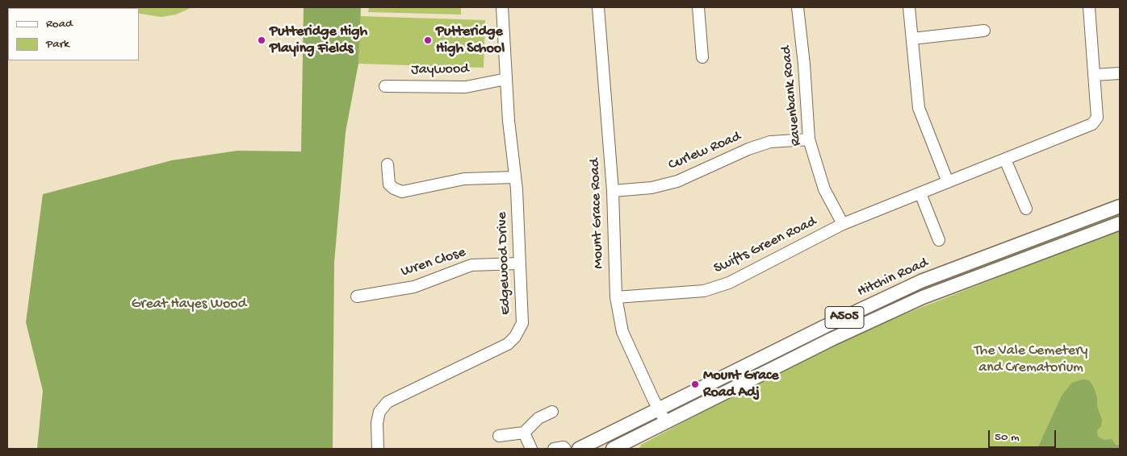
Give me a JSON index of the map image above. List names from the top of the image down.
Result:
{
  "streets": {
    "main road": ["Hitchin Road", "A505"],
    "street": [
      "Jaywood",
      "Ravenbank Road",
      "Curlew Road",
      "Mount Grace Road",
      "Swifts Green Road",
      "Wren Close",
      "Edgewood Drive"
    ]
  },
  "crossings": [
    ["Jaywood", "Edgewood Drive"],
    ["Ravenbank Road", "Curlew Road"],
    ["Ravenbank Road", "Swifts Green Road"],
    ["Curlew Road", "Mount Grace Road"],
    ["Mount Grace Road", "Swifts Green Road"],
    ["Mount Grace Road", "Hitchin Road"],
    ["Wren Close", "Edgewood Drive"]
  ],
  "parks": ["Great Hayes Wood", "The Vale Cemetery and Crematorium"],
  "places": ["Putteridge High Playing Fields", "Putteridge High School", "Mount Grace Road Adj"],
  "legend": ["Road", "Park"],
  "scale_bar": "50 m"
}
